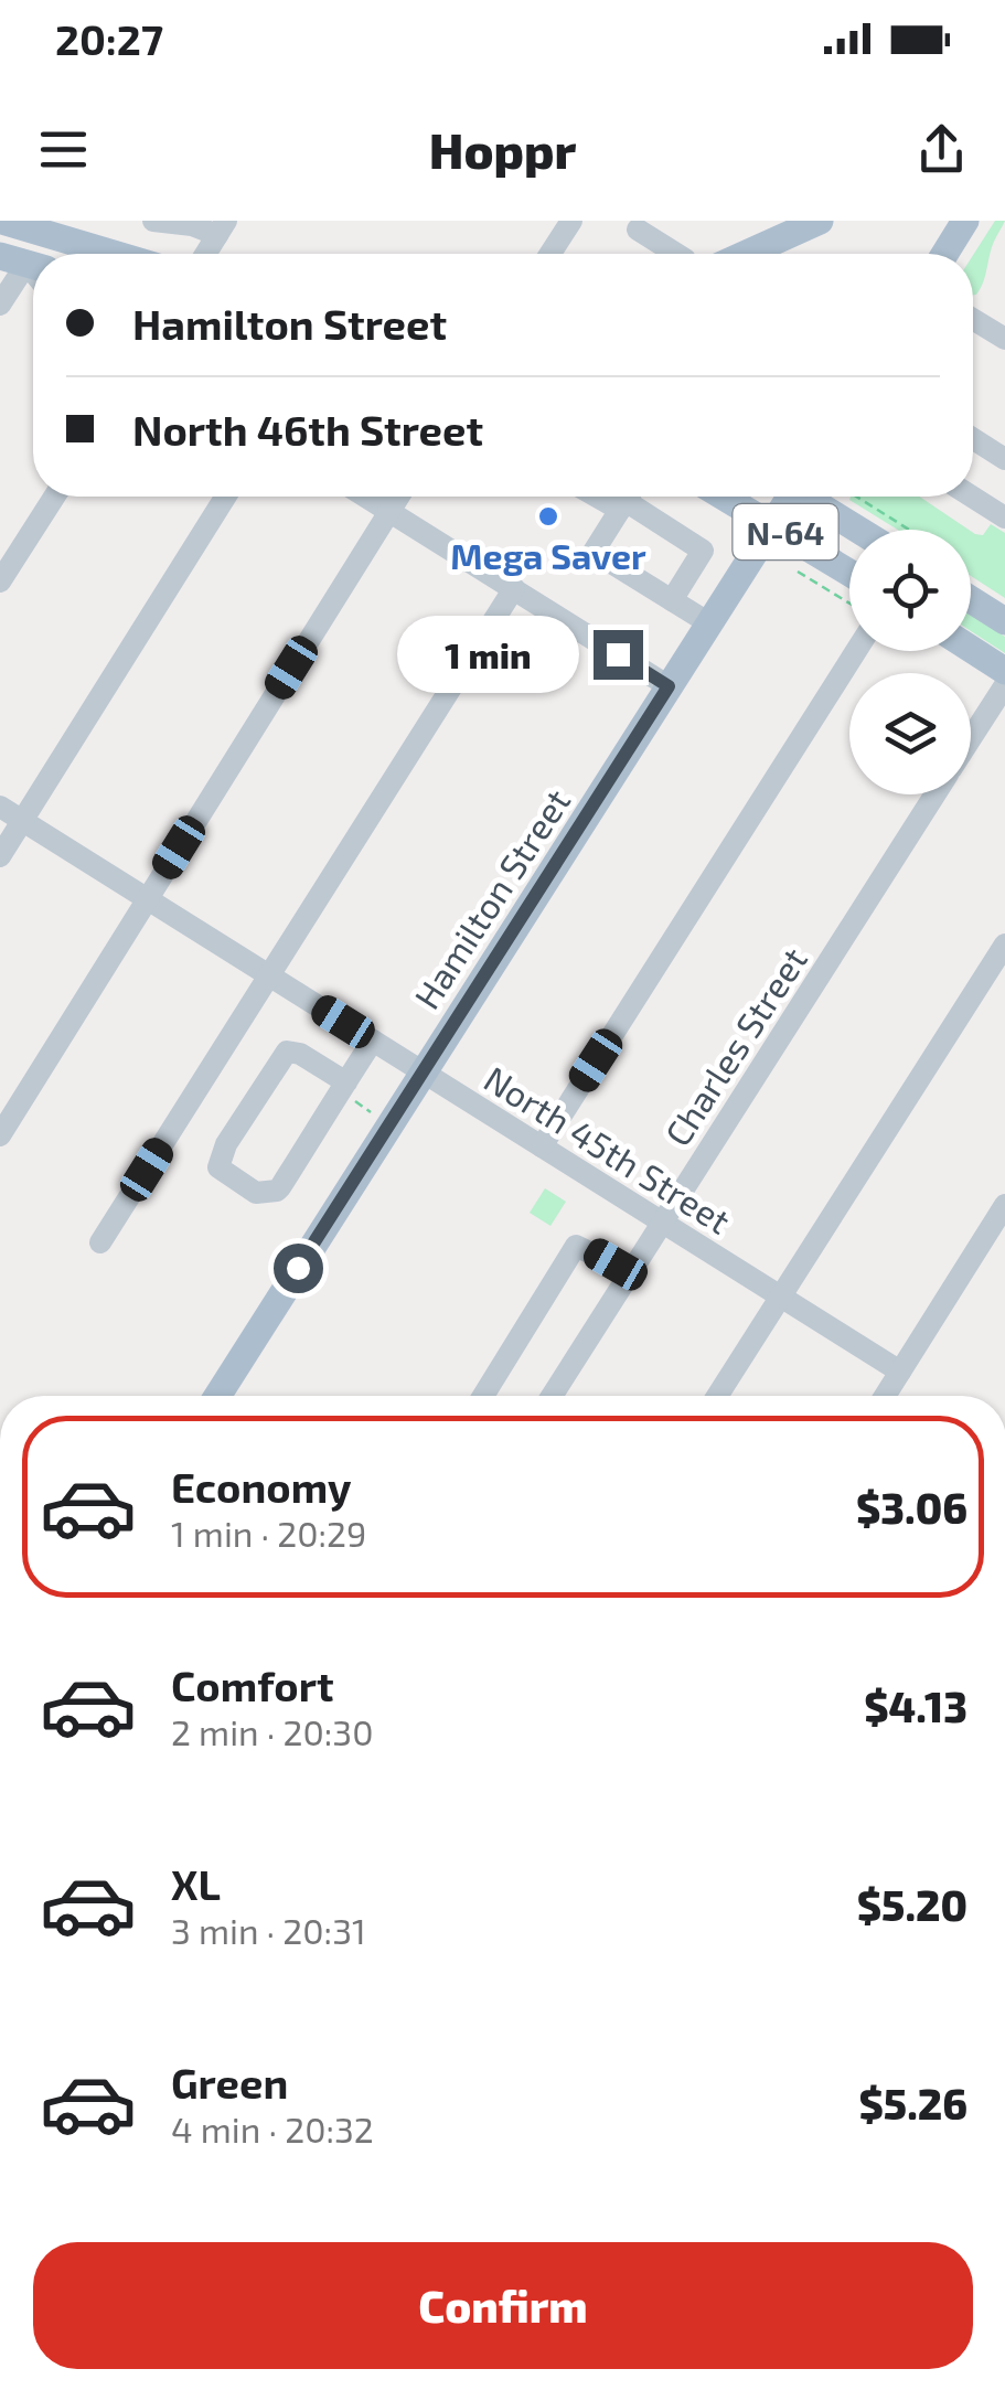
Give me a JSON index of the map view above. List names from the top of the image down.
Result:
{
  "streets": {
    "main road": ["N-64", "Hamilton Street"],
    "street": ["Charles Street", "North 45th Street"]
  },
  "crossings": [
    ["N-64", "Hamilton Street"],
    ["Hamilton Street", "North 45th Street"],
    ["Charles Street", "North 45th Street"]
  ],
  "places": ["Mega Saver"],
  "page": {
    "status": "20:27",
    "header": "Hoppr",
    "banner": ["Hamilton Street", "North 46th Street"],
    "bubble": "1 min",
    "list": [
      {
        "name": "Economy",
        "note": "1 min · 20:29",
        "value": "$3.06"
      },
      {
        "name": "Comfort",
        "note": "2 min · 20:30",
        "value": "$4.13"
      },
      {
        "name": "XL",
        "note": "3 min · 20:31",
        "value": "$5.20"
      },
      {
        "name": "Green",
        "note": "4 min · 20:32",
        "value": "$5.26"
      }
    ],
    "buttons": "Confirm"
  }
}
